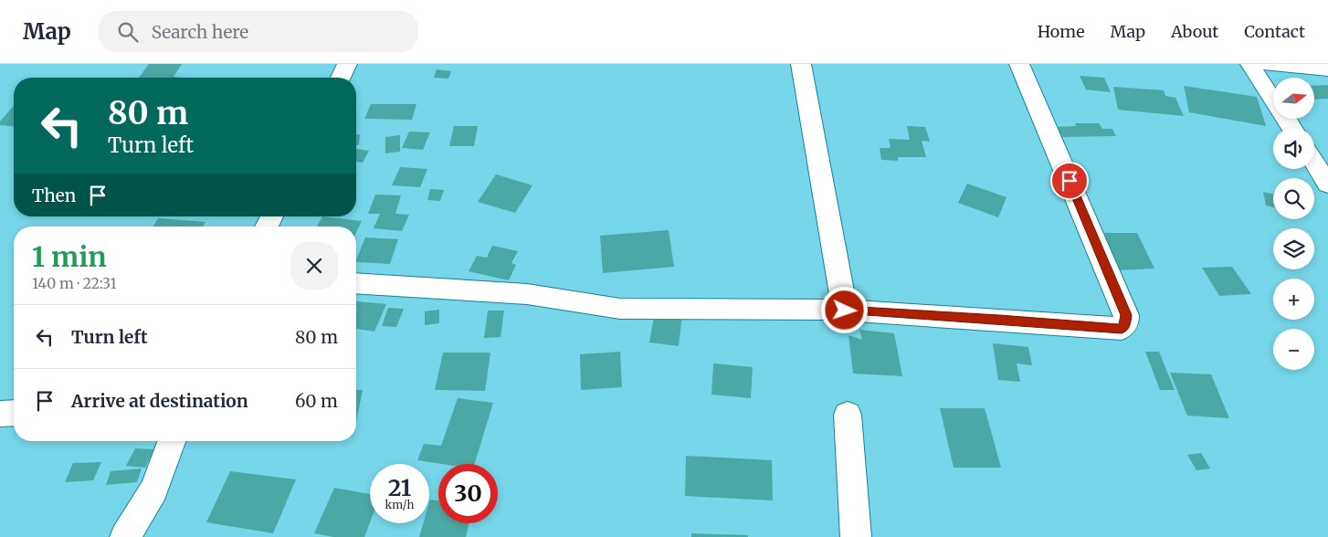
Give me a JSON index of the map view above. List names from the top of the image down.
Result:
{
  "north": "right",
  "page": {
    "header": "Map",
    "search": "Search here",
    "nav": [
      "Home",
      "Map",
      "About",
      "Contact"
    ],
    "map_buttons": ["+", "−"],
    "turn": ["80 m", "Turn left"],
    "then": "Then",
    "heading": ["1 min", "140 m · 22:31"],
    "list": [
      {
        "name": "Turn left",
        "value": "80 m"
      },
      {
        "name": "Arrive at destination",
        "value": "60 m"
      }
    ],
    "speed": "21 km/h",
    "limit": "30"
  }
}
